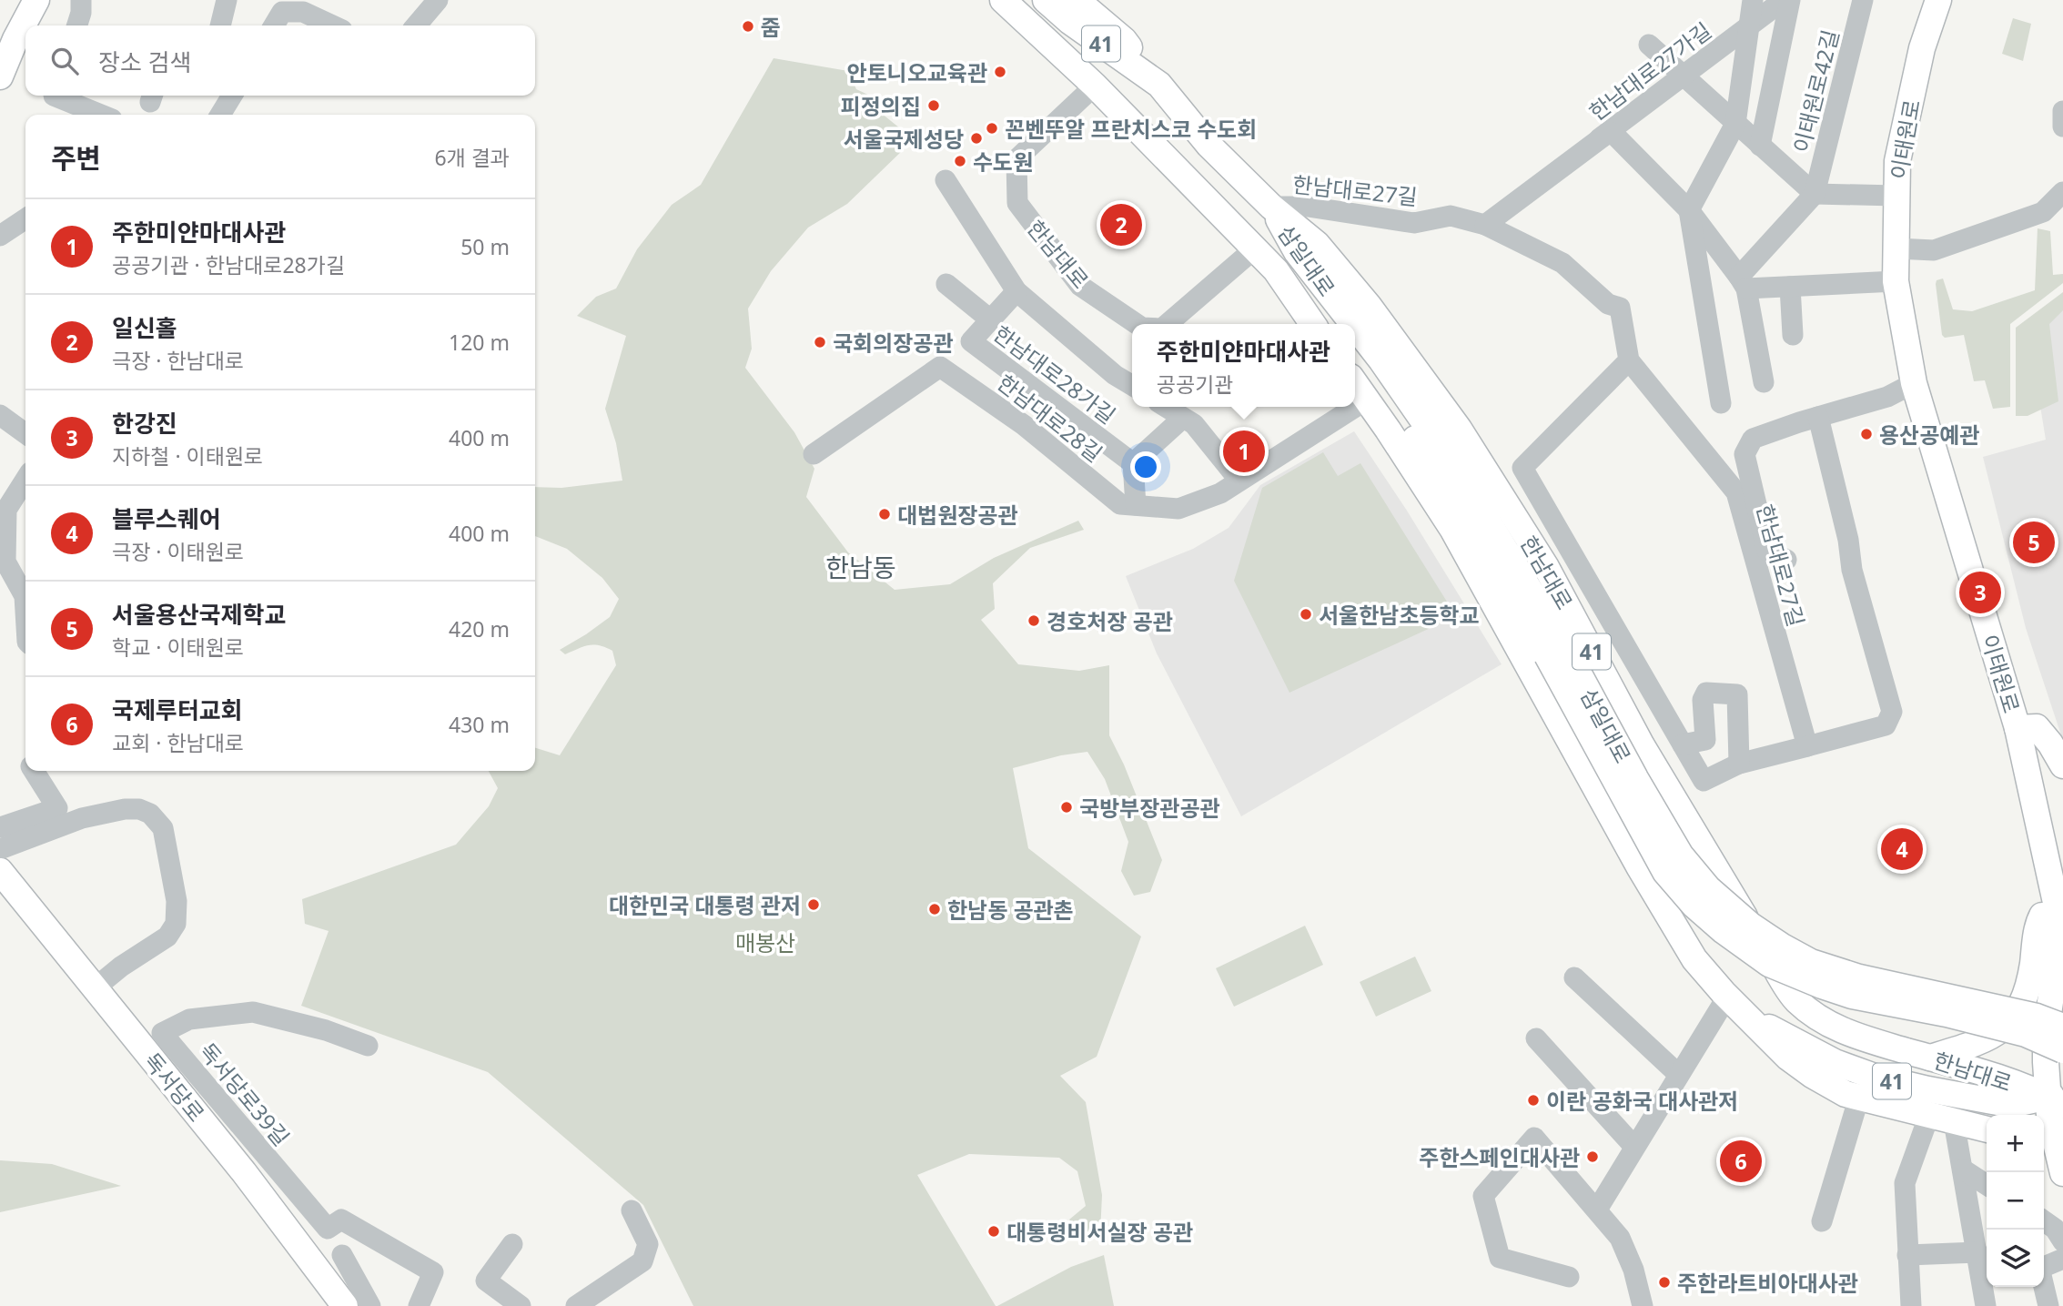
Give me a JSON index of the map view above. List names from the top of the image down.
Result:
{
  "streets": {
    "main road": [
      "41",
      "이태원로",
      "한남대로",
      "삼일대로",
      "독서당로"
    ],
    "street": [
      "한남대로27가길",
      "이태원로42길",
      "한남대로27길",
      "한남대로28가길",
      "한남대로28길",
      "독서당로39길"
    ]
  },
  "crossings": [
    ["41", "한남대로"],
    ["41", "삼일대로"],
    ["한남대로27가길", "한남대로27길"],
    ["이태원로", "한남대로"],
    ["한남대로27길", "한남대로"],
    ["한남대로27길", "삼일대로"],
    ["한남대로", "삼일대로"],
    ["한남대로", "한남대로28길"]
  ],
  "districts": ["한남동"],
  "parks": ["매봉산"],
  "places": [
    "줌",
    "안토니오교육관",
    "피정의집",
    "꼰벤뚜알 프란치스코 수도회",
    "서울국제성당",
    "수도원",
    "국회의장공관",
    "용산공예관",
    "대법원장공관",
    "서울한남초등학교",
    "경호처장 공관",
    "국방부장관공관",
    "대한민국 대통령 관저",
    "한남동 공관촌",
    "이란 공화국 대사관저",
    "주한스페인대사관",
    "대통령비서실장 공관",
    "주한라트비아대사관"
  ],
  "page": {
    "search": "장소 검색",
    "heading": ["주변", "6개 결과"],
    "list": [
      {
        "mark": "1",
        "name": "주한미얀마대사관",
        "note": "공공기관 · 한남대로28가길",
        "value": "50 m"
      },
      {
        "mark": "2",
        "name": "일신홀",
        "note": "극장 · 한남대로",
        "value": "120 m"
      },
      {
        "mark": "3",
        "name": "한강진",
        "note": "지하철 · 이태원로",
        "value": "400 m"
      },
      {
        "mark": "4",
        "name": "블루스퀘어",
        "note": "극장 · 이태원로",
        "value": "400 m"
      },
      {
        "mark": "5",
        "name": "서울용산국제학교",
        "note": "학교 · 이태원로",
        "value": "420 m"
      },
      {
        "mark": "6",
        "name": "국제루터교회",
        "note": "교회 · 한남대로",
        "value": "430 m"
      }
    ],
    "pins": [
      "2",
      "1",
      "5",
      "3",
      "4",
      "6"
    ],
    "popup": ["주한미얀마대사관", "공공기관"],
    "map_buttons": ["+", "−"]
  }
}
